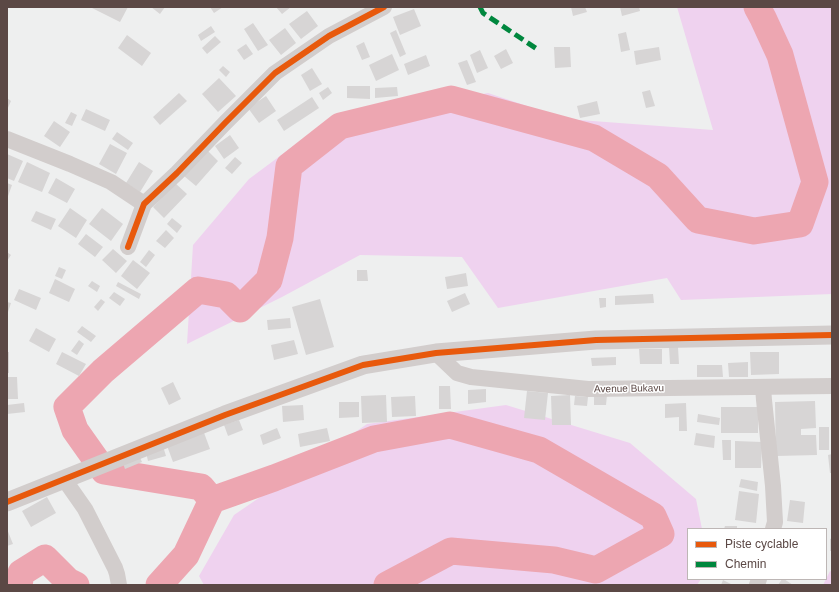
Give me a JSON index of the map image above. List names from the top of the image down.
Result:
{
  "streets": {
    "street": ["Avenue Bukavu"]
  },
  "legend": ["Piste cyclable", "Chemin"]
}
